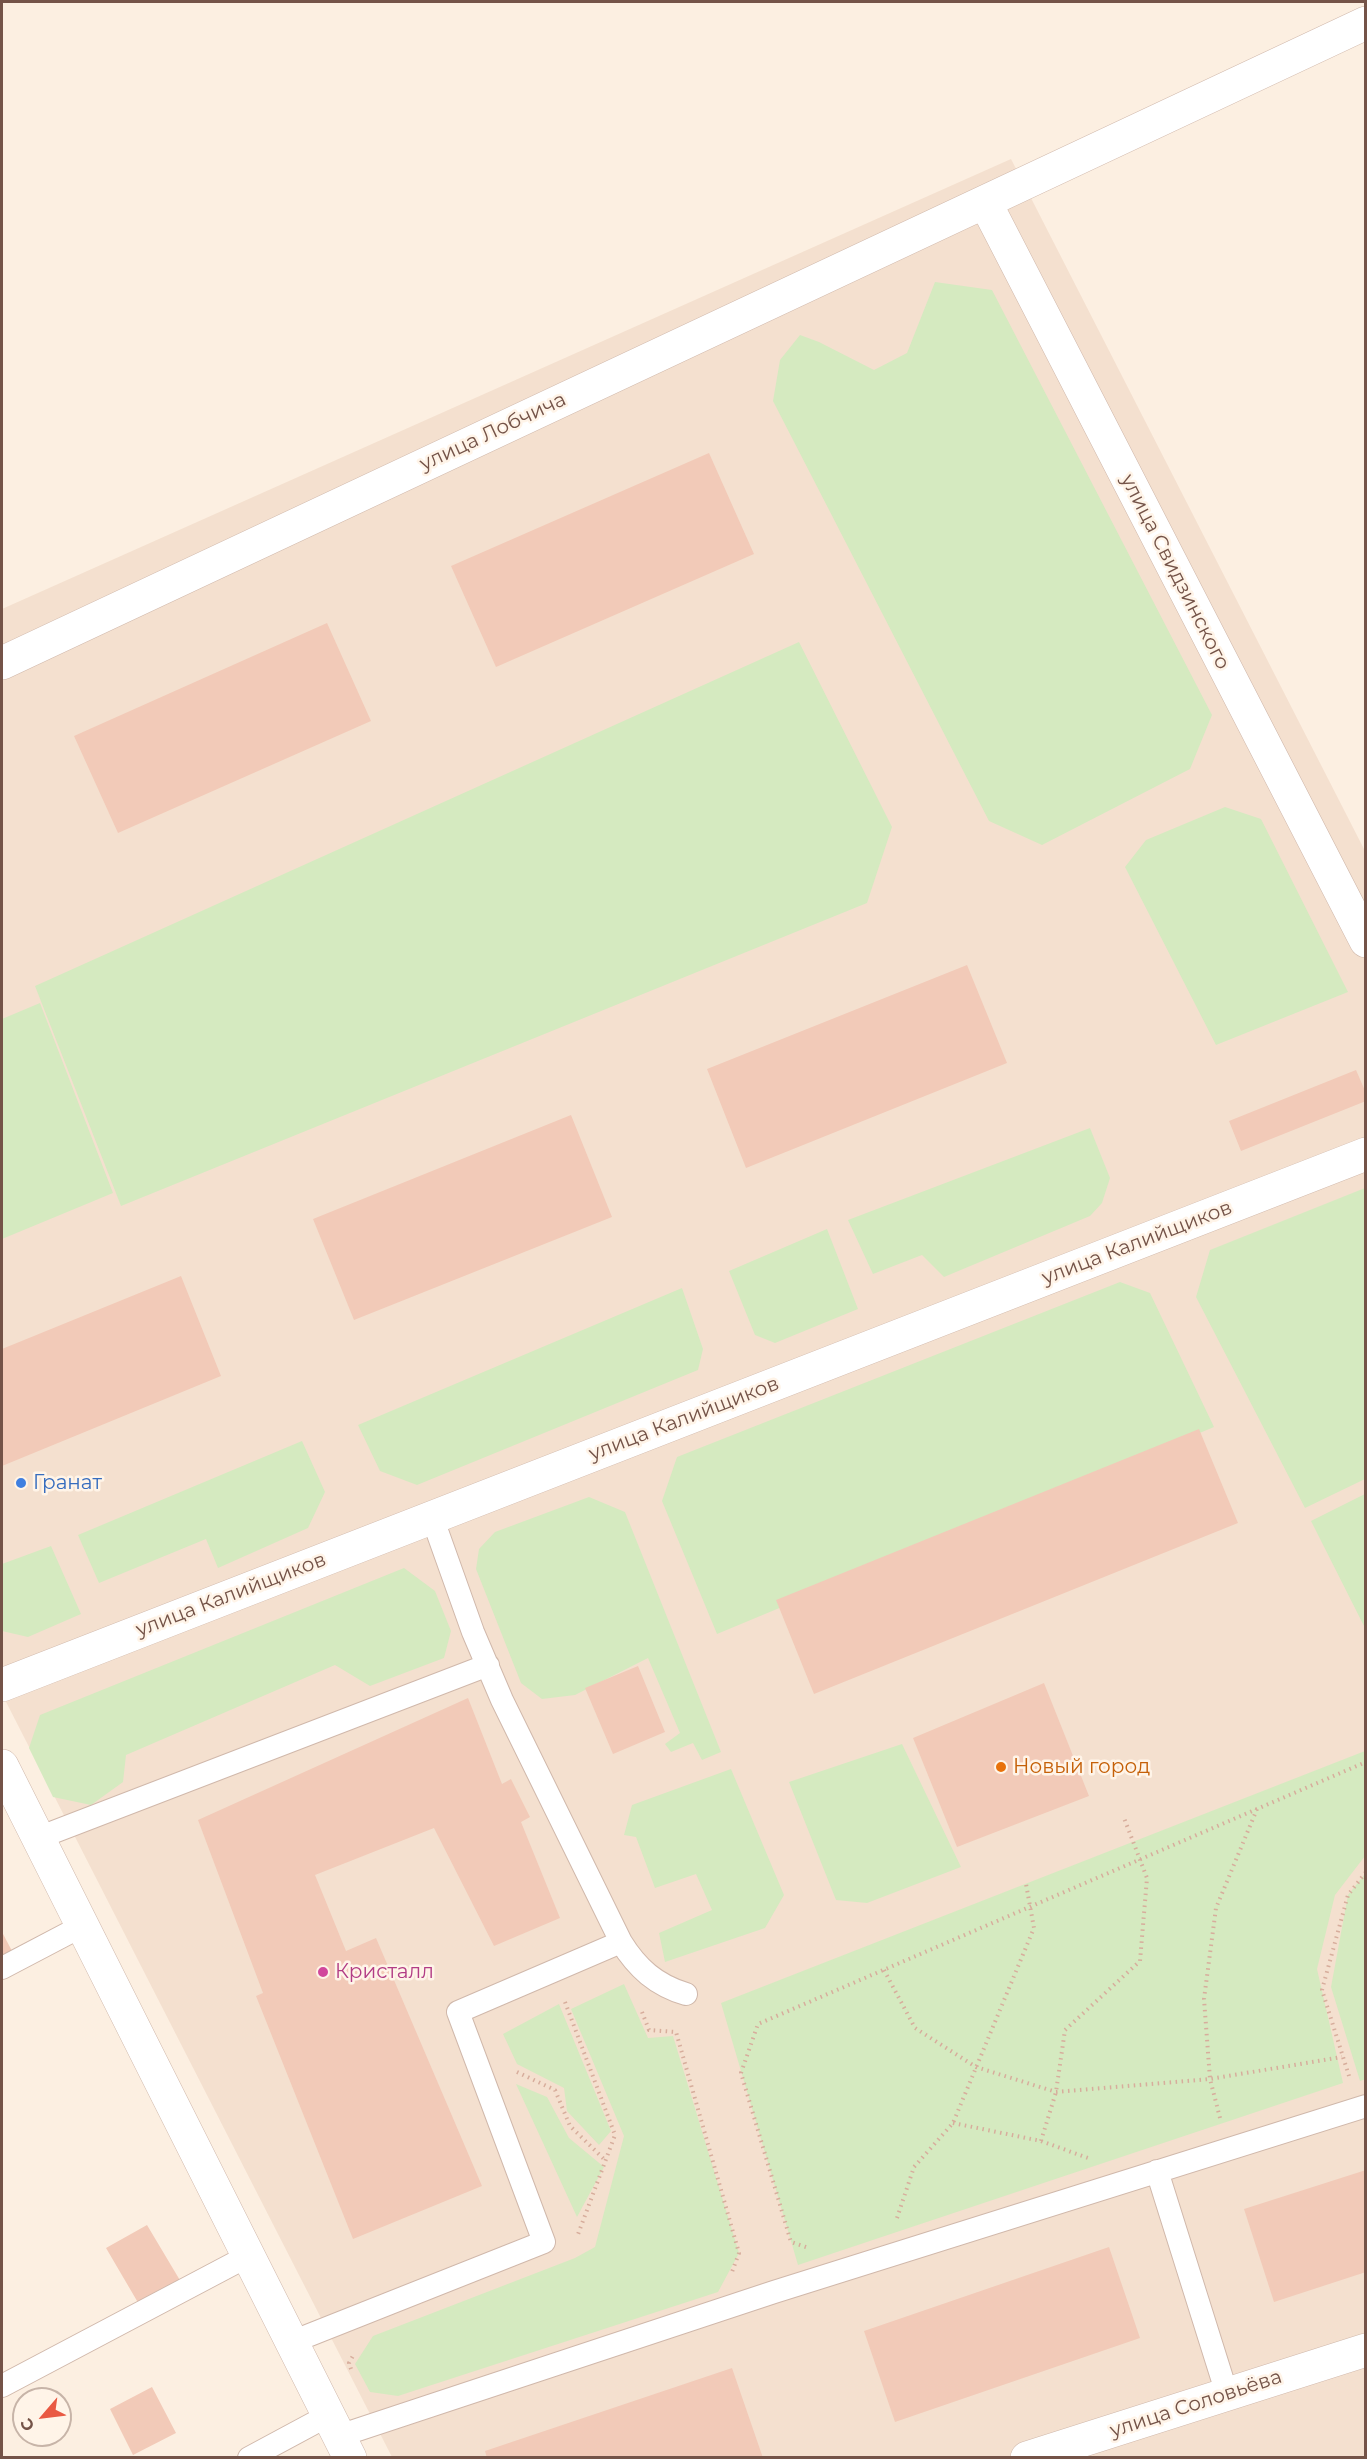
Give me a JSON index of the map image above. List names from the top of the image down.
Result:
{
  "streets": {
    "street": [
      "улица Лобчича",
      "улица Свидзинского",
      "улица Калийщиков",
      "улица Соловьёва"
    ]
  },
  "crossings": [
    ["улица Лобчича", "улица Свидзинского"]
  ],
  "places": ["Гранат", "Новый город", "Кристалл"],
  "north": "bottom left"
}
